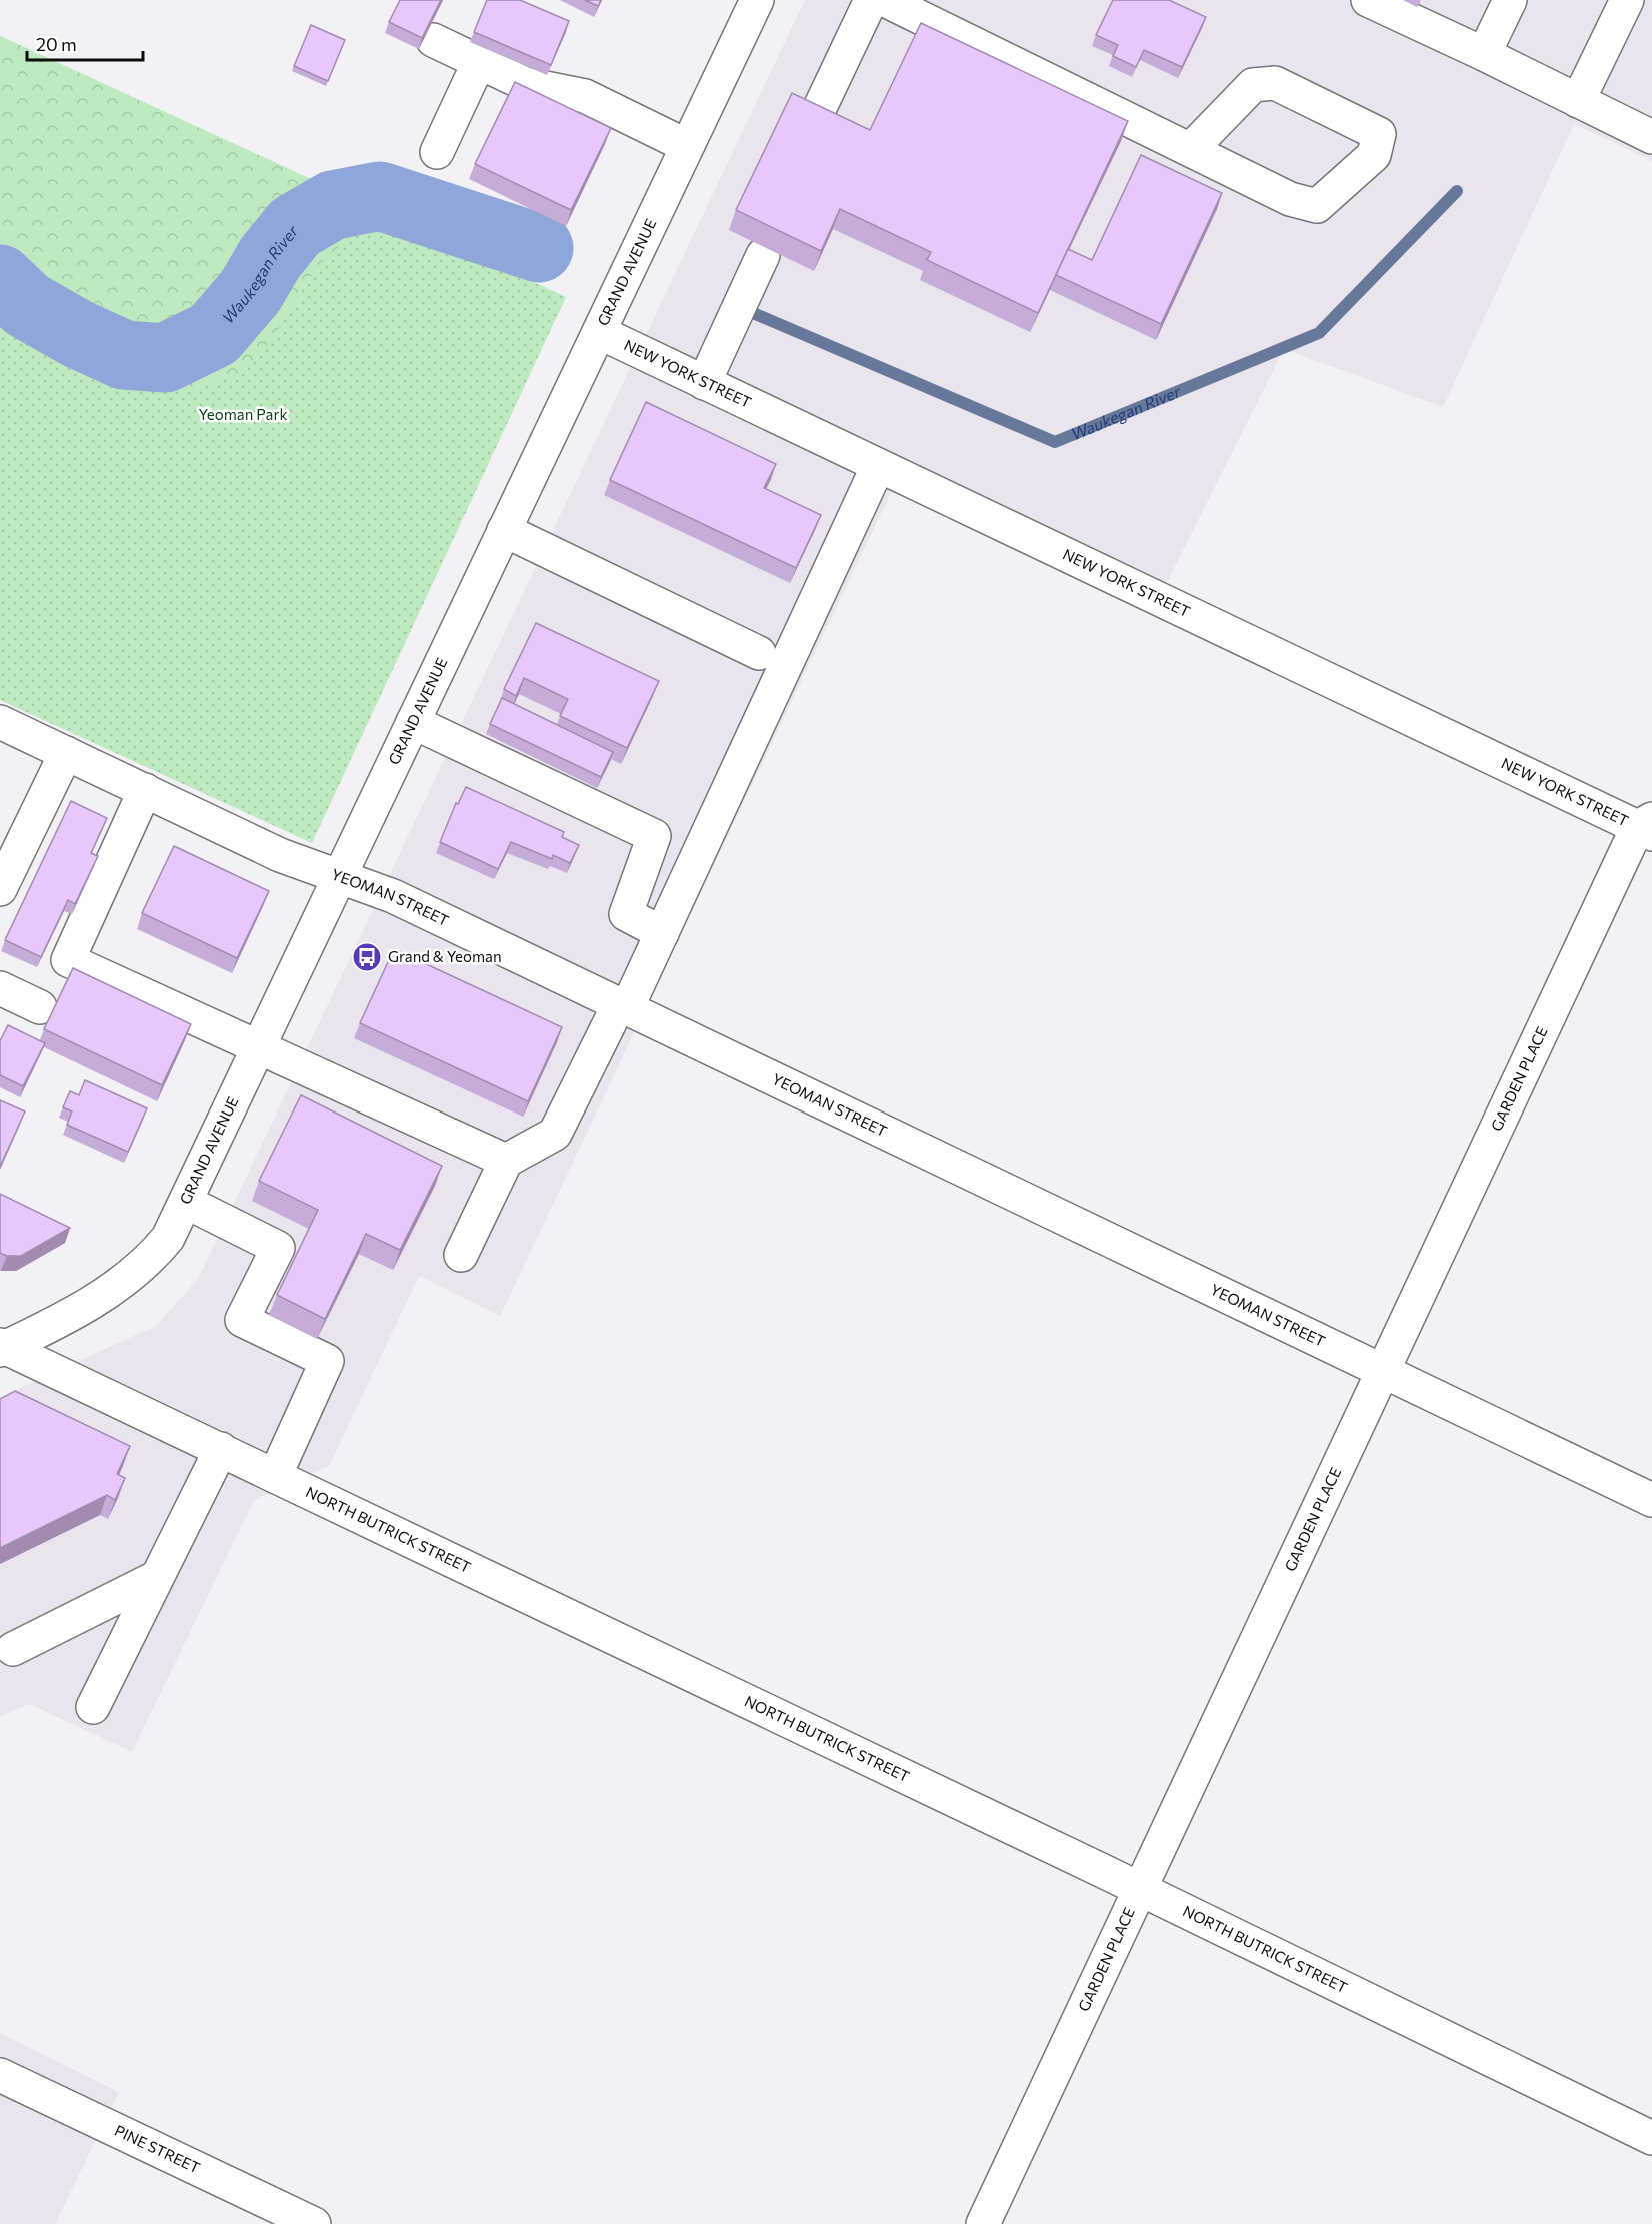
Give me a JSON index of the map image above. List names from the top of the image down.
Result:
{
  "streets": {
    "street": [
      "GRAND AVENUE",
      "NEW YORK STREET",
      "YEOMAN STREET",
      "GARDEN PLACE",
      "NORTH BUTRICK STREET",
      "PINE STREET"
    ]
  },
  "crossings": [
    ["GRAND AVENUE", "NEW YORK STREET"],
    ["GRAND AVENUE", "YEOMAN STREET"],
    ["GRAND AVENUE", "NORTH BUTRICK STREET"],
    ["NEW YORK STREET", "GARDEN PLACE"],
    ["YEOMAN STREET", "GARDEN PLACE"],
    ["GARDEN PLACE", "NORTH BUTRICK STREET"]
  ],
  "water": ["Waukegan River"],
  "parks": ["Yeoman Park"],
  "places": {
    "bus stop": ["Grand & Yeoman"]
  },
  "scale_bar": "20 m"
}
